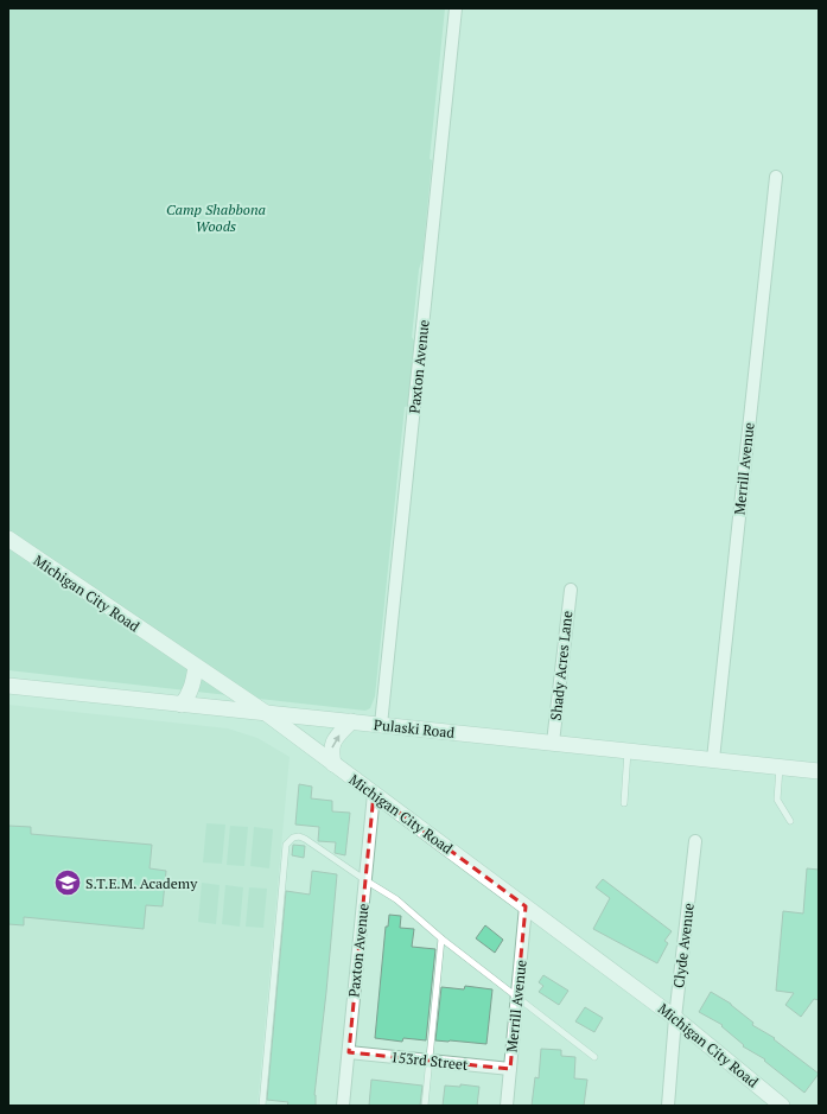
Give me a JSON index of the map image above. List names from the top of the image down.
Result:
{
  "streets": {
    "street": [
      "Paxton Avenue",
      "Merrill Avenue",
      "Michigan City Road",
      "Shady Acres Lane",
      "Pulaski Road",
      "Clyde Avenue",
      "153rd Street"
    ]
  },
  "crossings": [
    ["Paxton Avenue", "Michigan City Road"],
    ["Paxton Avenue", "Pulaski Road"],
    ["Paxton Avenue", "153rd Street"],
    ["Merrill Avenue", "Michigan City Road"],
    ["Merrill Avenue", "Pulaski Road"],
    ["Merrill Avenue", "153rd Street"],
    ["Michigan City Road", "Pulaski Road"],
    ["Michigan City Road", "Clyde Avenue"],
    ["Shady Acres Lane", "Pulaski Road"]
  ],
  "parks": ["Camp Shabbona Woods"],
  "places": {
    "school or university": ["S.T.E.M. Academy"]
  }
}
